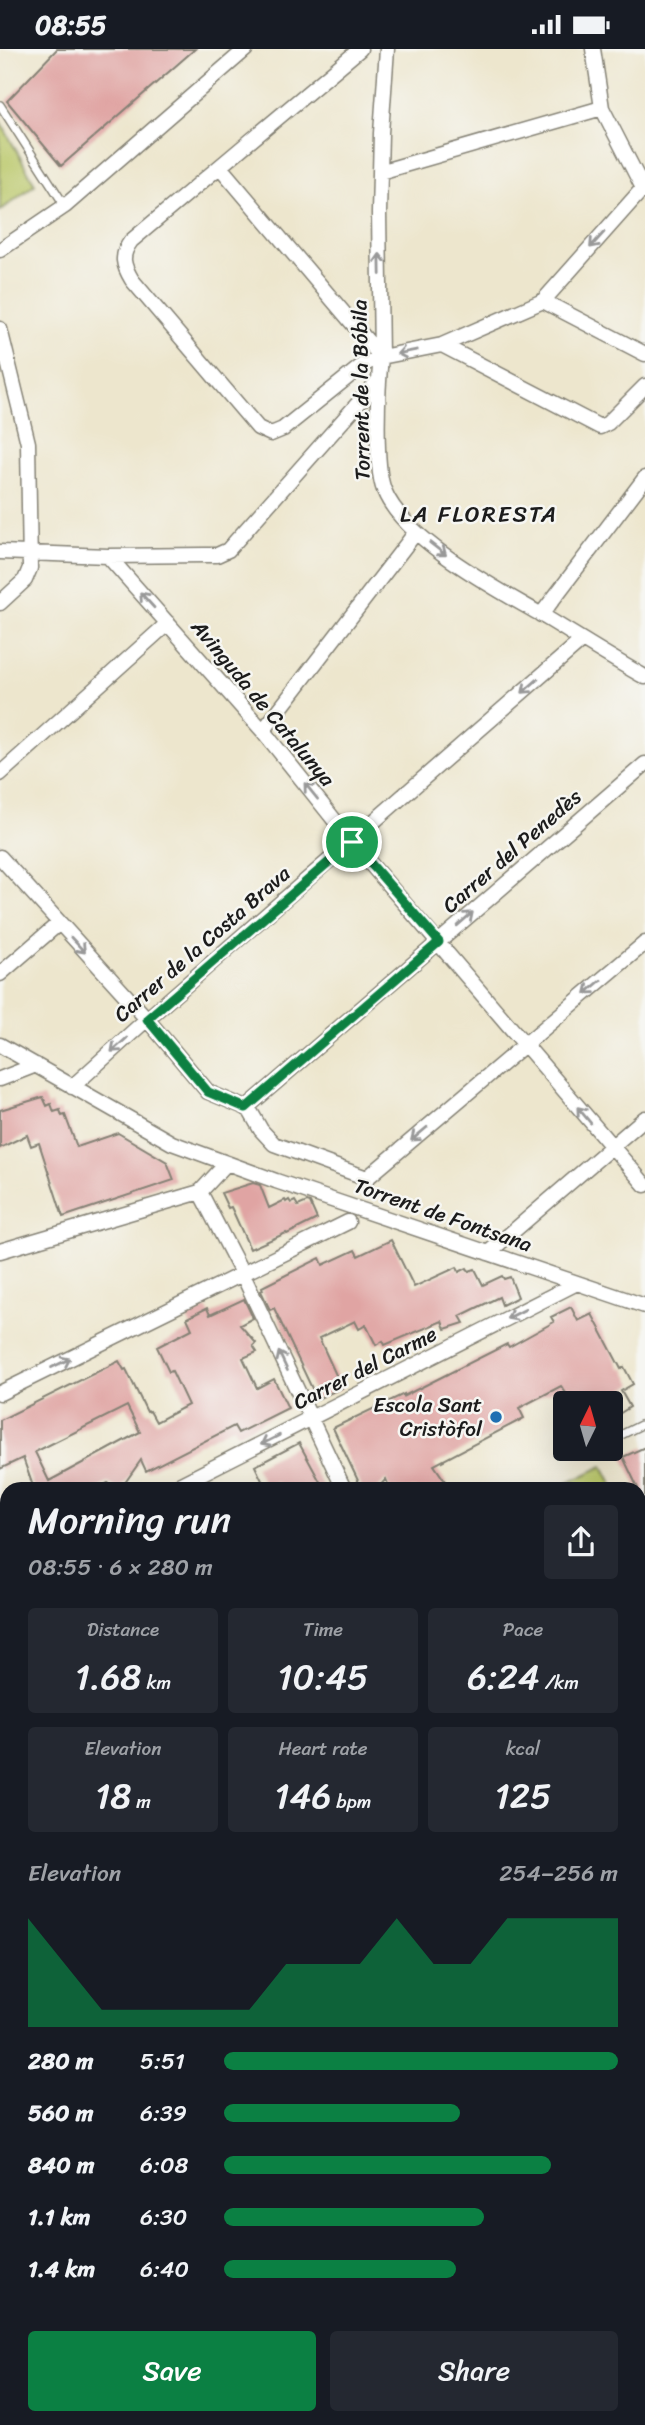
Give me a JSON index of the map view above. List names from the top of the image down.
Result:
{
  "streets": {
    "street": [
      "Torrent de la Bóbila",
      "Avinguda de Catalunya",
      "Carrer del Penedès",
      "Carrer de la Costa Brava",
      "Torrent de Fontsana",
      "Carrer del Carme"
    ]
  },
  "crossings": [
    ["Torrent de la Bóbila", "Carrer de la Costa Brava"],
    ["Avinguda de Catalunya", "Carrer del Penedès"],
    ["Avinguda de Catalunya", "Carrer de la Costa Brava"],
    ["Carrer de la Costa Brava", "Torrent de Fontsana"],
    ["Torrent de Fontsana", "Carrer del Carme"]
  ],
  "one_way": [
    "Avinguda de Catalunya",
    "Carrer del Penedès",
    "Carrer de la Costa Brava",
    "Carrer del Carme"
  ],
  "districts": ["LA FLORESTA"],
  "places": ["Escola Sant Cristòfol"],
  "north": "top",
  "page": {
    "status": "08:55",
    "heading": ["Morning run", "08:55 · 6 × 280 m"],
    "stats": [
      ["Distance", "1.68 km"],
      ["Time", "10:45"],
      ["Pace", "6:24 /km"],
      ["Elevation", "18 m"],
      ["Heart rate", "146 bpm"],
      ["kcal", "125"]
    ],
    "chart": ["Elevation", "254–256 m"],
    "list": [
      {
        "name": "280 m",
        "note": "5:51"
      },
      {
        "name": "560 m",
        "note": "6:39"
      },
      {
        "name": "840 m",
        "note": "6:08"
      },
      {
        "name": "1.1 km",
        "note": "6:30"
      },
      {
        "name": "1.4 km",
        "note": "6:40"
      }
    ],
    "buttons": ["Save", "Share"]
  }
}
